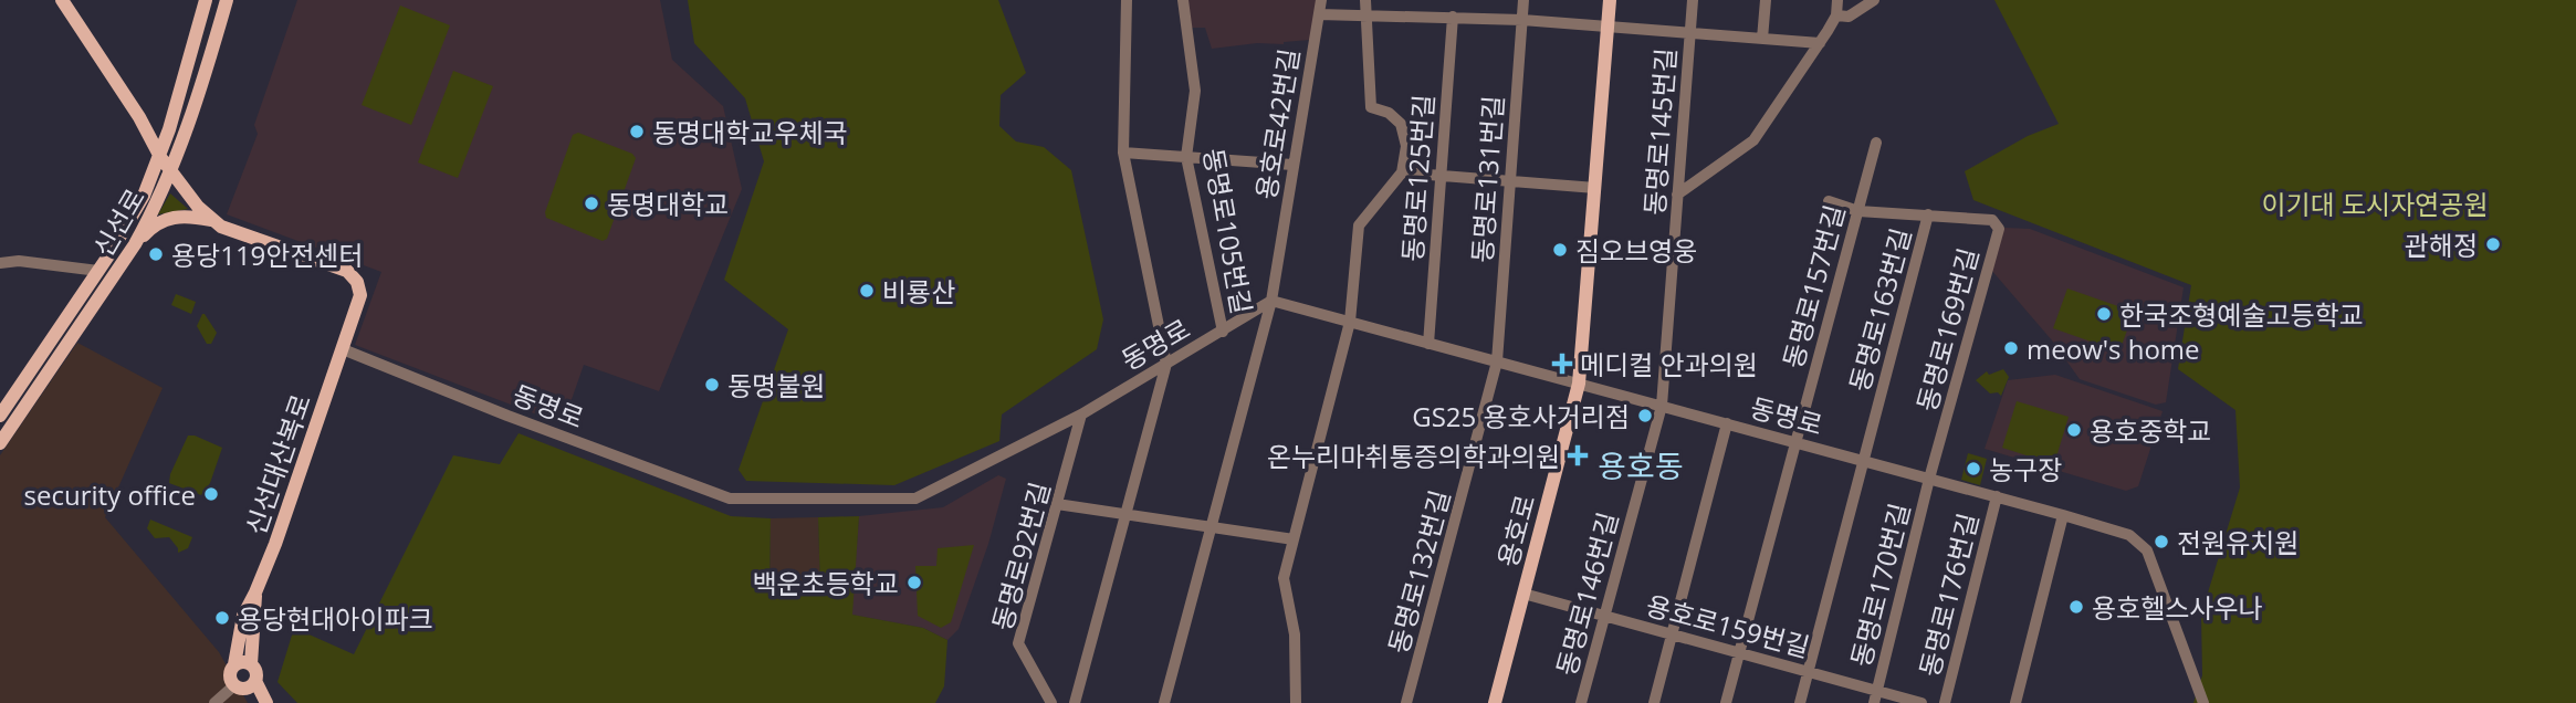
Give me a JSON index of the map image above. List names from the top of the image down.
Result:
{
  "streets": {
    "main road": ["신선로", "신선대산복로", "용호로"],
    "street": [
      "용호로42번길",
      "동명로145번길",
      "동명로125번길",
      "동명로131번길",
      "동명로105번길",
      "동명로157번길",
      "동명로163번길",
      "동명로169번길",
      "동명로",
      "동명로92번길",
      "동명로132번길",
      "동명로170번길",
      "동명로146번길",
      "동명로176번길",
      "용호로159번길"
    ]
  },
  "crossings": [
    ["용호로42번길", "동명로"],
    ["동명로145번길", "동명로"],
    ["동명로145번길", "동명로146번길"],
    ["동명로125번길", "동명로"],
    ["동명로131번길", "동명로"],
    ["동명로131번길", "동명로132번길"],
    ["동명로105번길", "동명로"],
    ["동명로157번길", "동명로169번길"],
    ["동명로157번길", "동명로"],
    ["동명로157번길", "용호로159번길"],
    ["동명로163번길", "동명로169번길"],
    ["동명로163번길", "동명로"],
    ["동명로163번길", "용호로159번길"],
    ["동명로169번길", "동명로"],
    ["동명로169번길", "동명로170번길"],
    ["동명로", "신선대산복로"],
    ["동명로", "용호로"],
    ["동명로", "동명로92번길"],
    ["동명로", "동명로132번길"],
    ["동명로", "동명로170번길"],
    ["동명로", "동명로146번길"],
    ["동명로", "동명로176번길"],
    ["용호로", "용호로159번길"],
    ["동명로170번길", "용호로159번길"],
    ["동명로146번길", "용호로159번길"]
  ],
  "districts": ["용호동"],
  "parks": ["이기대 도시자연공원"],
  "places": {
    "other": [
      "동명대학교우체국",
      "동명대학교",
      "관해정",
      "짐오브영웅",
      "용당119안전센터",
      "비룡산",
      "한국조형예술고등학교",
      "meow's home",
      "동명불원",
      "GS25 용호사거리점",
      "용호중학교",
      "농구장",
      "security office",
      "전원유치원",
      "백운초등학교",
      "용호헬스사우나",
      "용당현대아이파크"
    ],
    "health": ["메디컬 안과의원", "온누리마취통증의학과의원"]
  }
}
